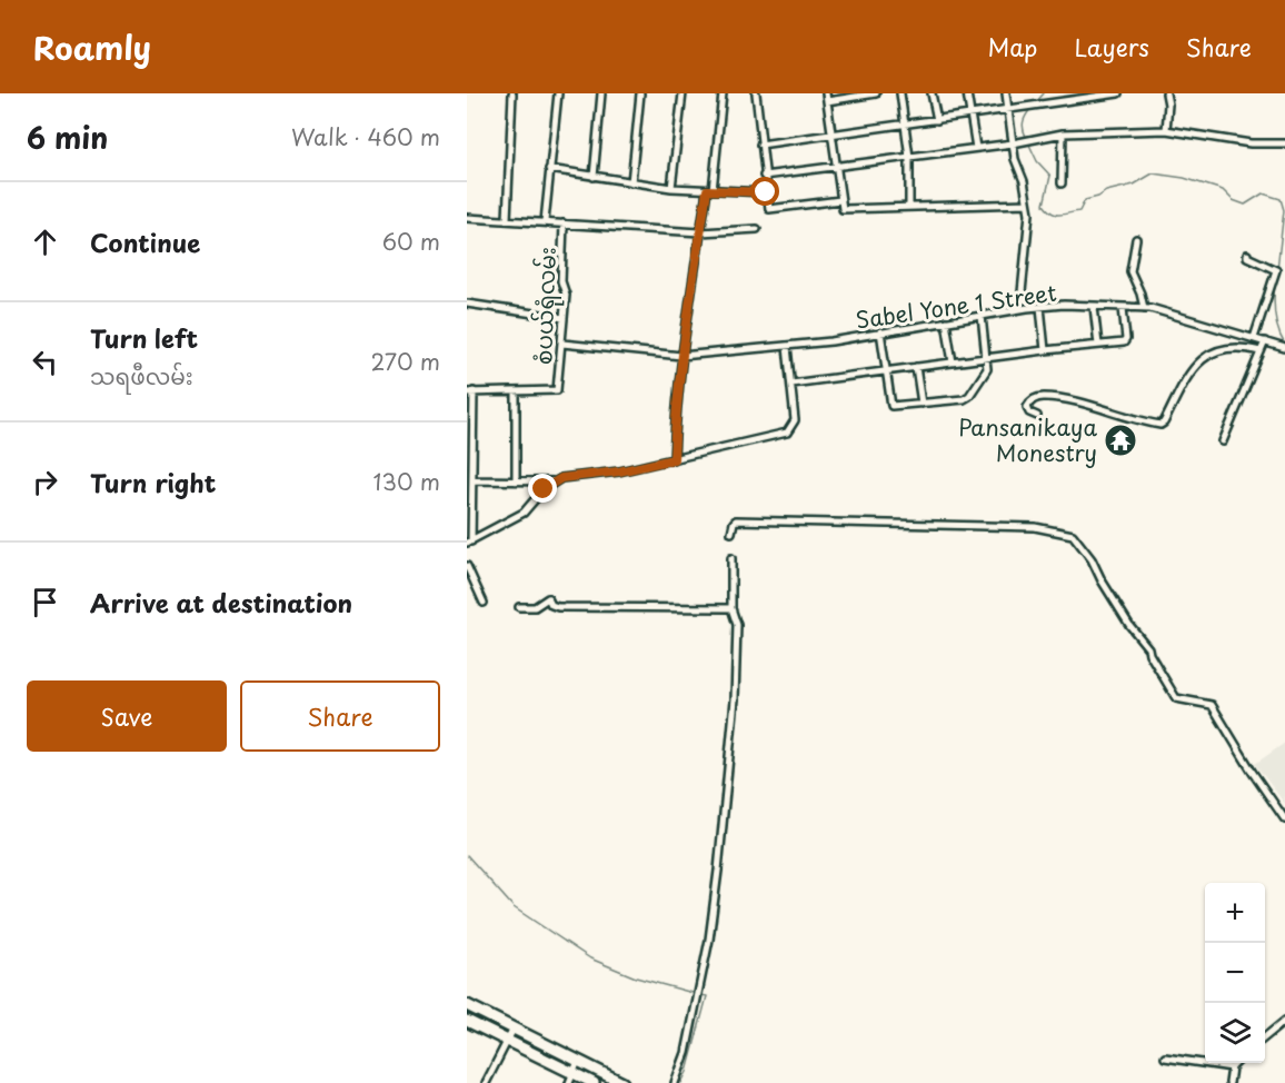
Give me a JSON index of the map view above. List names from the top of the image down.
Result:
{
  "streets": {
    "street": ["စံပယ်ရုံလမ်း", "Sabel Yone 1 Street"]
  },
  "crossings": [
    ["စံပယ်ရုံလမ်း", "Sabel Yone 1 Street"]
  ],
  "places": {
    "temple": ["Pansanikaya Monestry"]
  },
  "page": {
    "header": "Roamly",
    "nav": ["Map", "Layers", "Share"],
    "heading": ["6 min", "Walk · 460 m"],
    "list": [
      ["Continue", "60 m"],
      ["Turn left", "သရဖီလမ်း", "270 m"],
      ["Turn right", "130 m"],
      "Arrive at destination"
    ],
    "buttons": ["Save", "Share"],
    "map_buttons": ["+", "−"]
  }
}
